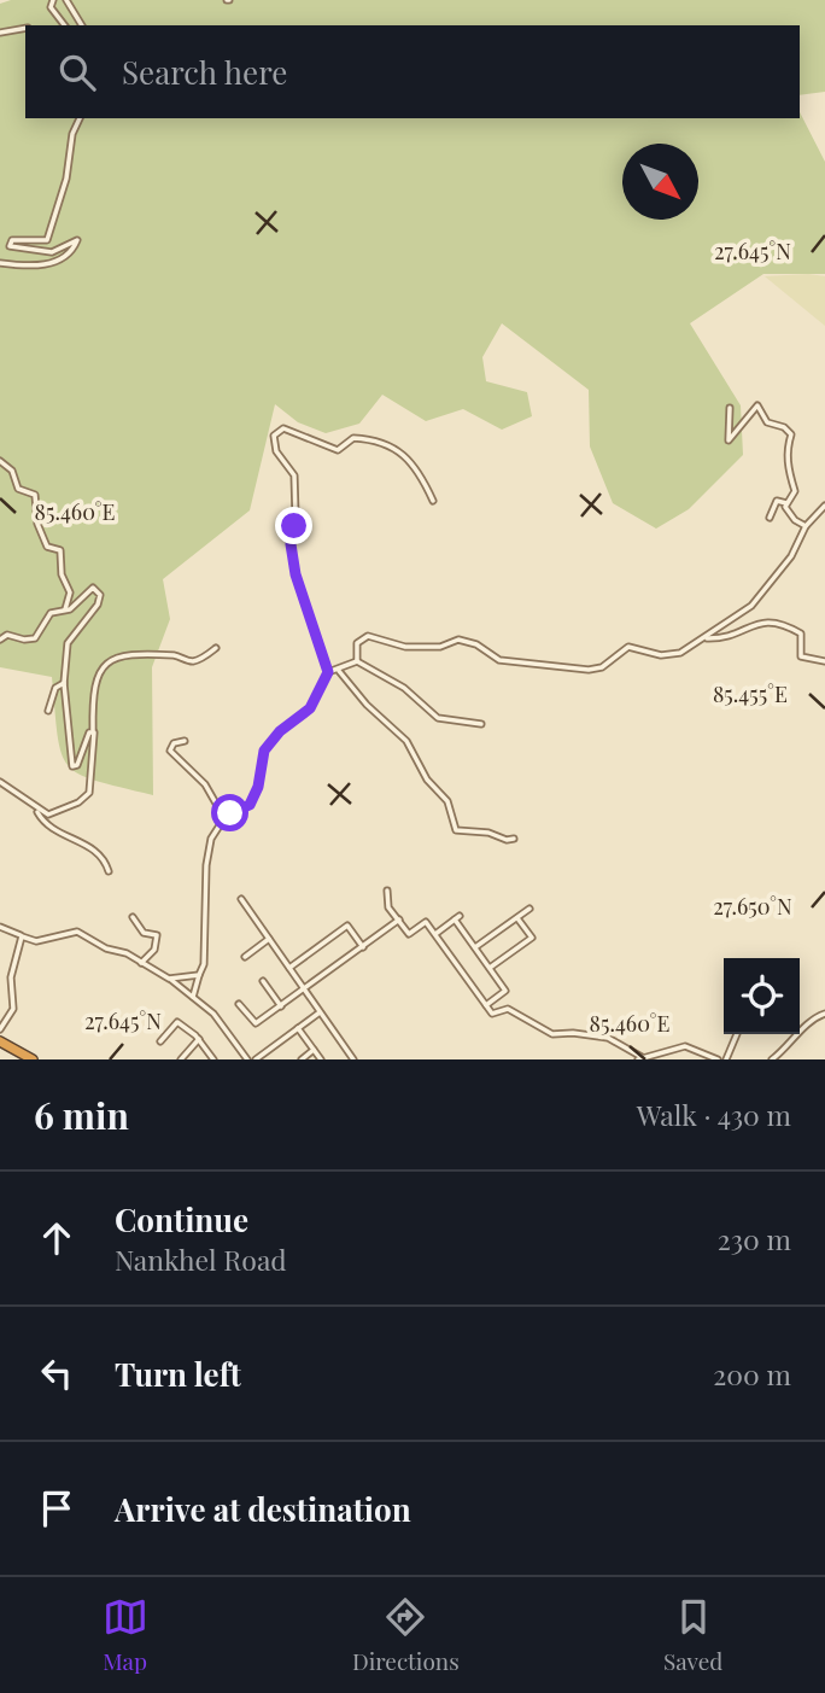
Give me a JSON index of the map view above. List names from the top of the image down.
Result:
{
  "north": "bottom right",
  "page": {
    "search": "Search here",
    "heading": ["6 min", "Walk · 430 m"],
    "list": [
      ["Continue", "Nankhel Road", "230 m"],
      ["Turn left", "200 m"],
      "Arrive at destination"
    ],
    "nav": ["Map", "Directions", "Saved"]
  },
  "coordinates": [
    "27.645°N",
    "85.460°E",
    "85.455°E",
    "27.650°N"
  ]
}
